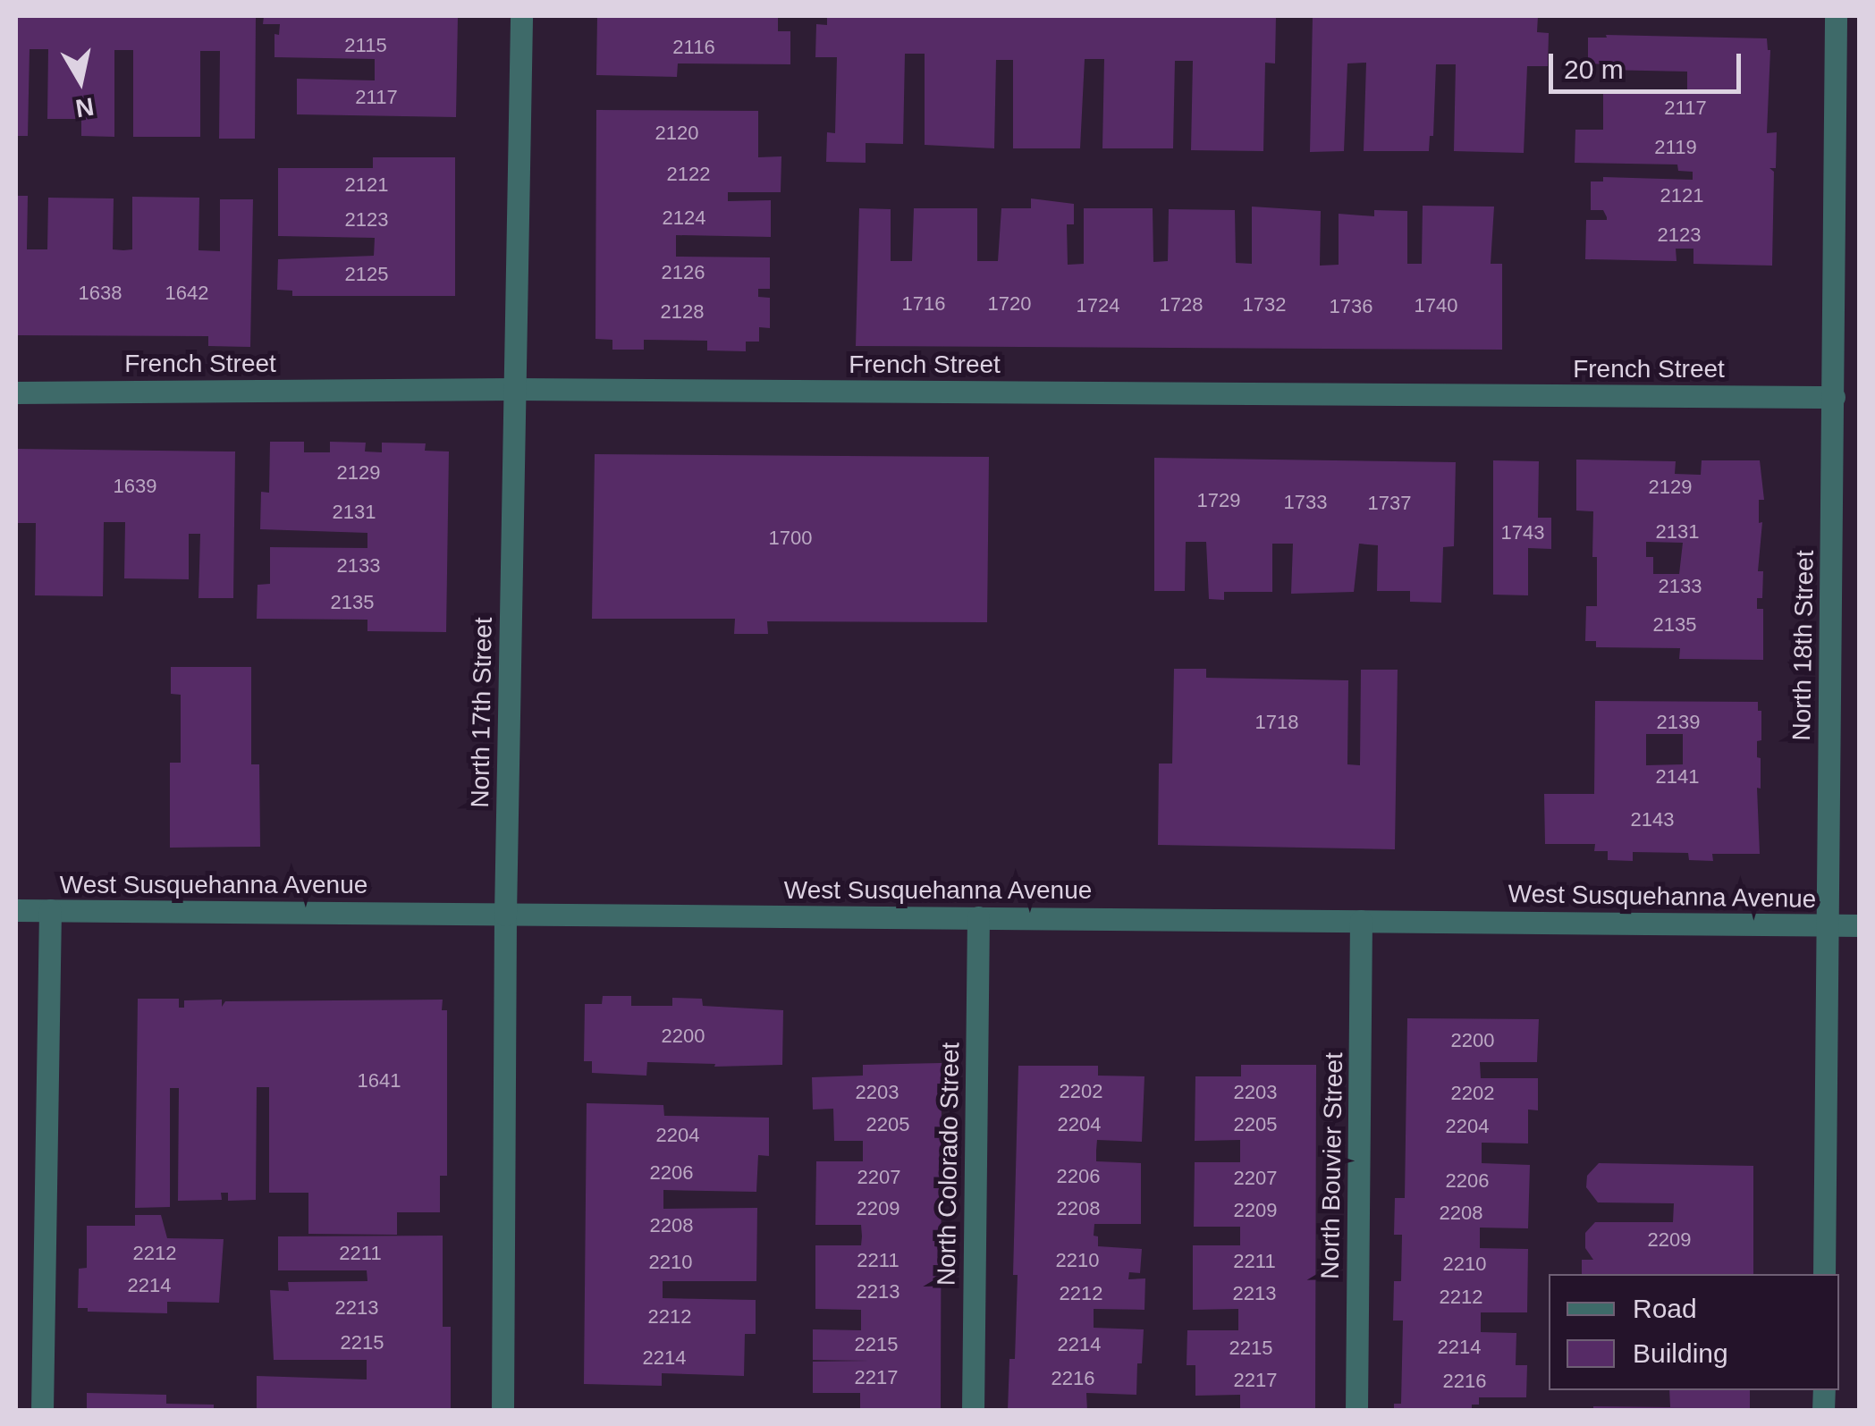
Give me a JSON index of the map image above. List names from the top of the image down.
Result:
{
  "streets": {
    "street": [
      "French Street",
      "North 18th Street",
      "North 17th Street",
      "West Susquehanna Avenue",
      "North Colorado Street",
      "North Bouvier Street"
    ]
  },
  "crossings": [
    ["French Street", "North 18th Street"],
    ["French Street", "North 17th Street"],
    ["North 18th Street", "West Susquehanna Avenue"],
    ["North 17th Street", "West Susquehanna Avenue"],
    ["West Susquehanna Avenue", "North Colorado Street"],
    ["West Susquehanna Avenue", "North Bouvier Street"]
  ],
  "house_numbers": [
    "2115",
    "2116",
    "2117",
    "2117",
    "2120",
    "2119",
    "2122",
    "2121",
    "2121",
    "2124",
    "2123",
    "2123",
    "2126",
    "2125",
    "1638",
    "1642",
    "1716",
    "1720",
    "1728",
    "1732",
    "1724",
    "1740",
    "1736",
    "2128",
    "2129",
    "1639",
    "2129",
    "1729",
    "1733",
    "1737",
    "2131",
    "2131",
    "1743",
    "1700",
    "2133",
    "2133",
    "2135",
    "2135",
    "1718",
    "2139",
    "2141",
    "2143",
    "2200",
    "2200",
    "1641",
    "2202",
    "2203",
    "2203",
    "2202",
    "2205",
    "2204",
    "2205",
    "2204",
    "2204",
    "2206",
    "2206",
    "2207",
    "2207",
    "2206",
    "2209",
    "2208",
    "2209",
    "2208",
    "2208",
    "2209",
    "2212",
    "2211",
    "2211",
    "2210",
    "2211",
    "2210",
    "2210",
    "2214",
    "2213",
    "2212",
    "2213",
    "2212",
    "2213",
    "2212",
    "2215",
    "2215",
    "2214",
    "2214",
    "2215",
    "2214",
    "2217",
    "2216",
    "2217",
    "2216"
  ],
  "legend": ["Road", "Building"],
  "scale_bar": "20 m",
  "north": "bottom"
}
